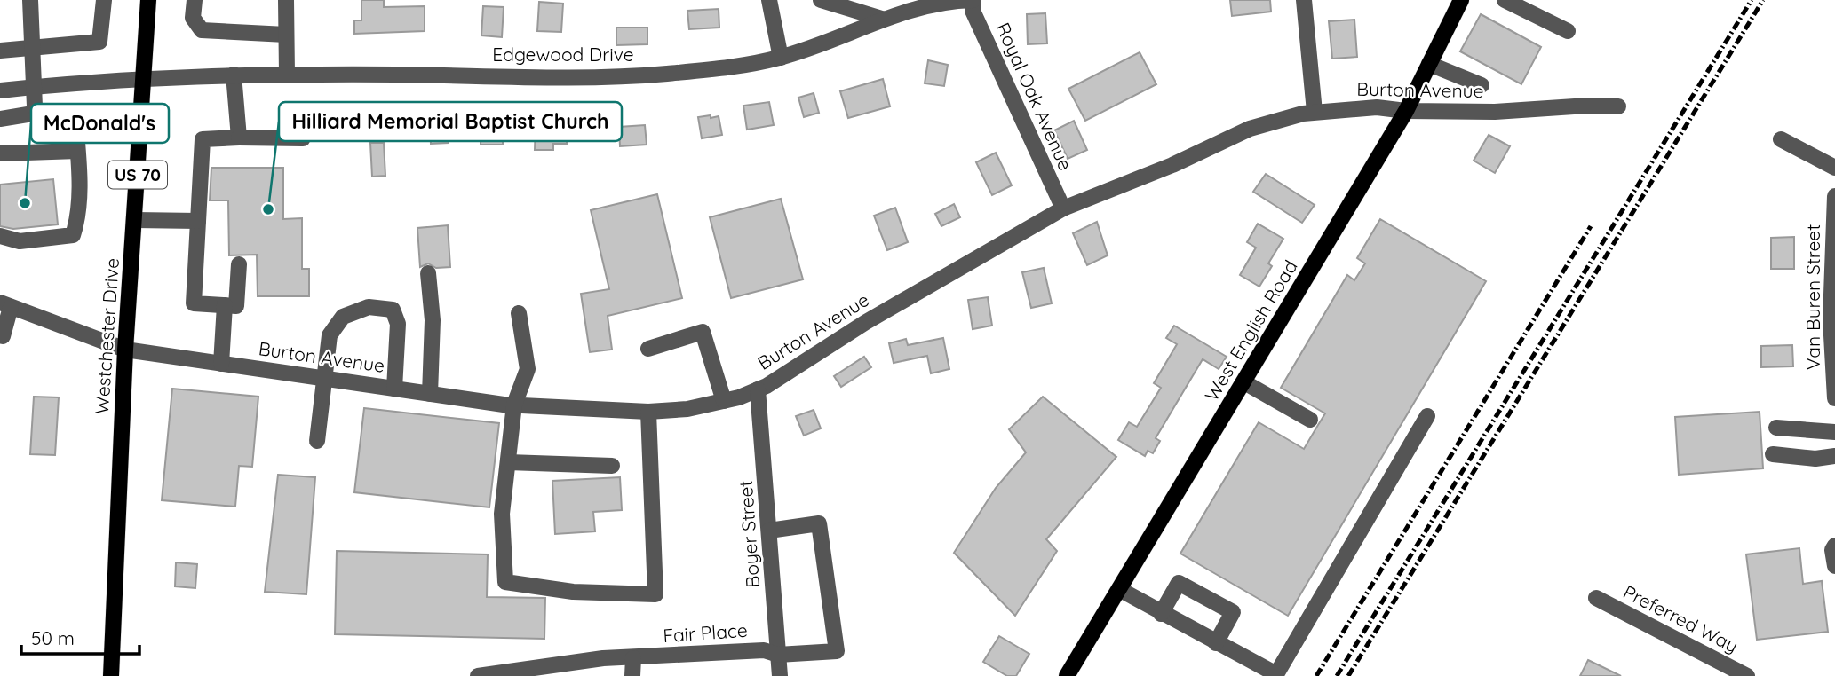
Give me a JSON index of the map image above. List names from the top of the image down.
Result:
{
  "streets": {
    "main road": ["US 70", "West English Road", "Westchester Drive"],
    "street": [
      "Edgewood Drive",
      "Burton Avenue",
      "Royal Oak Avenue",
      "Van Buren Street",
      "Boyer Street",
      "Preferred Way",
      "Fair Place"
    ]
  },
  "crossings": [
    ["Edgewood Drive", "Royal Oak Avenue"],
    ["Edgewood Drive", "Westchester Drive"],
    ["Burton Avenue", "Royal Oak Avenue"],
    ["Burton Avenue", "West English Road"],
    ["Burton Avenue", "Westchester Drive"],
    ["Burton Avenue", "Boyer Street"],
    ["Boyer Street", "Fair Place"]
  ],
  "places": ["McDonald's", "Hilliard Memorial Baptist Church"],
  "scale_bar": "50 m"
}
